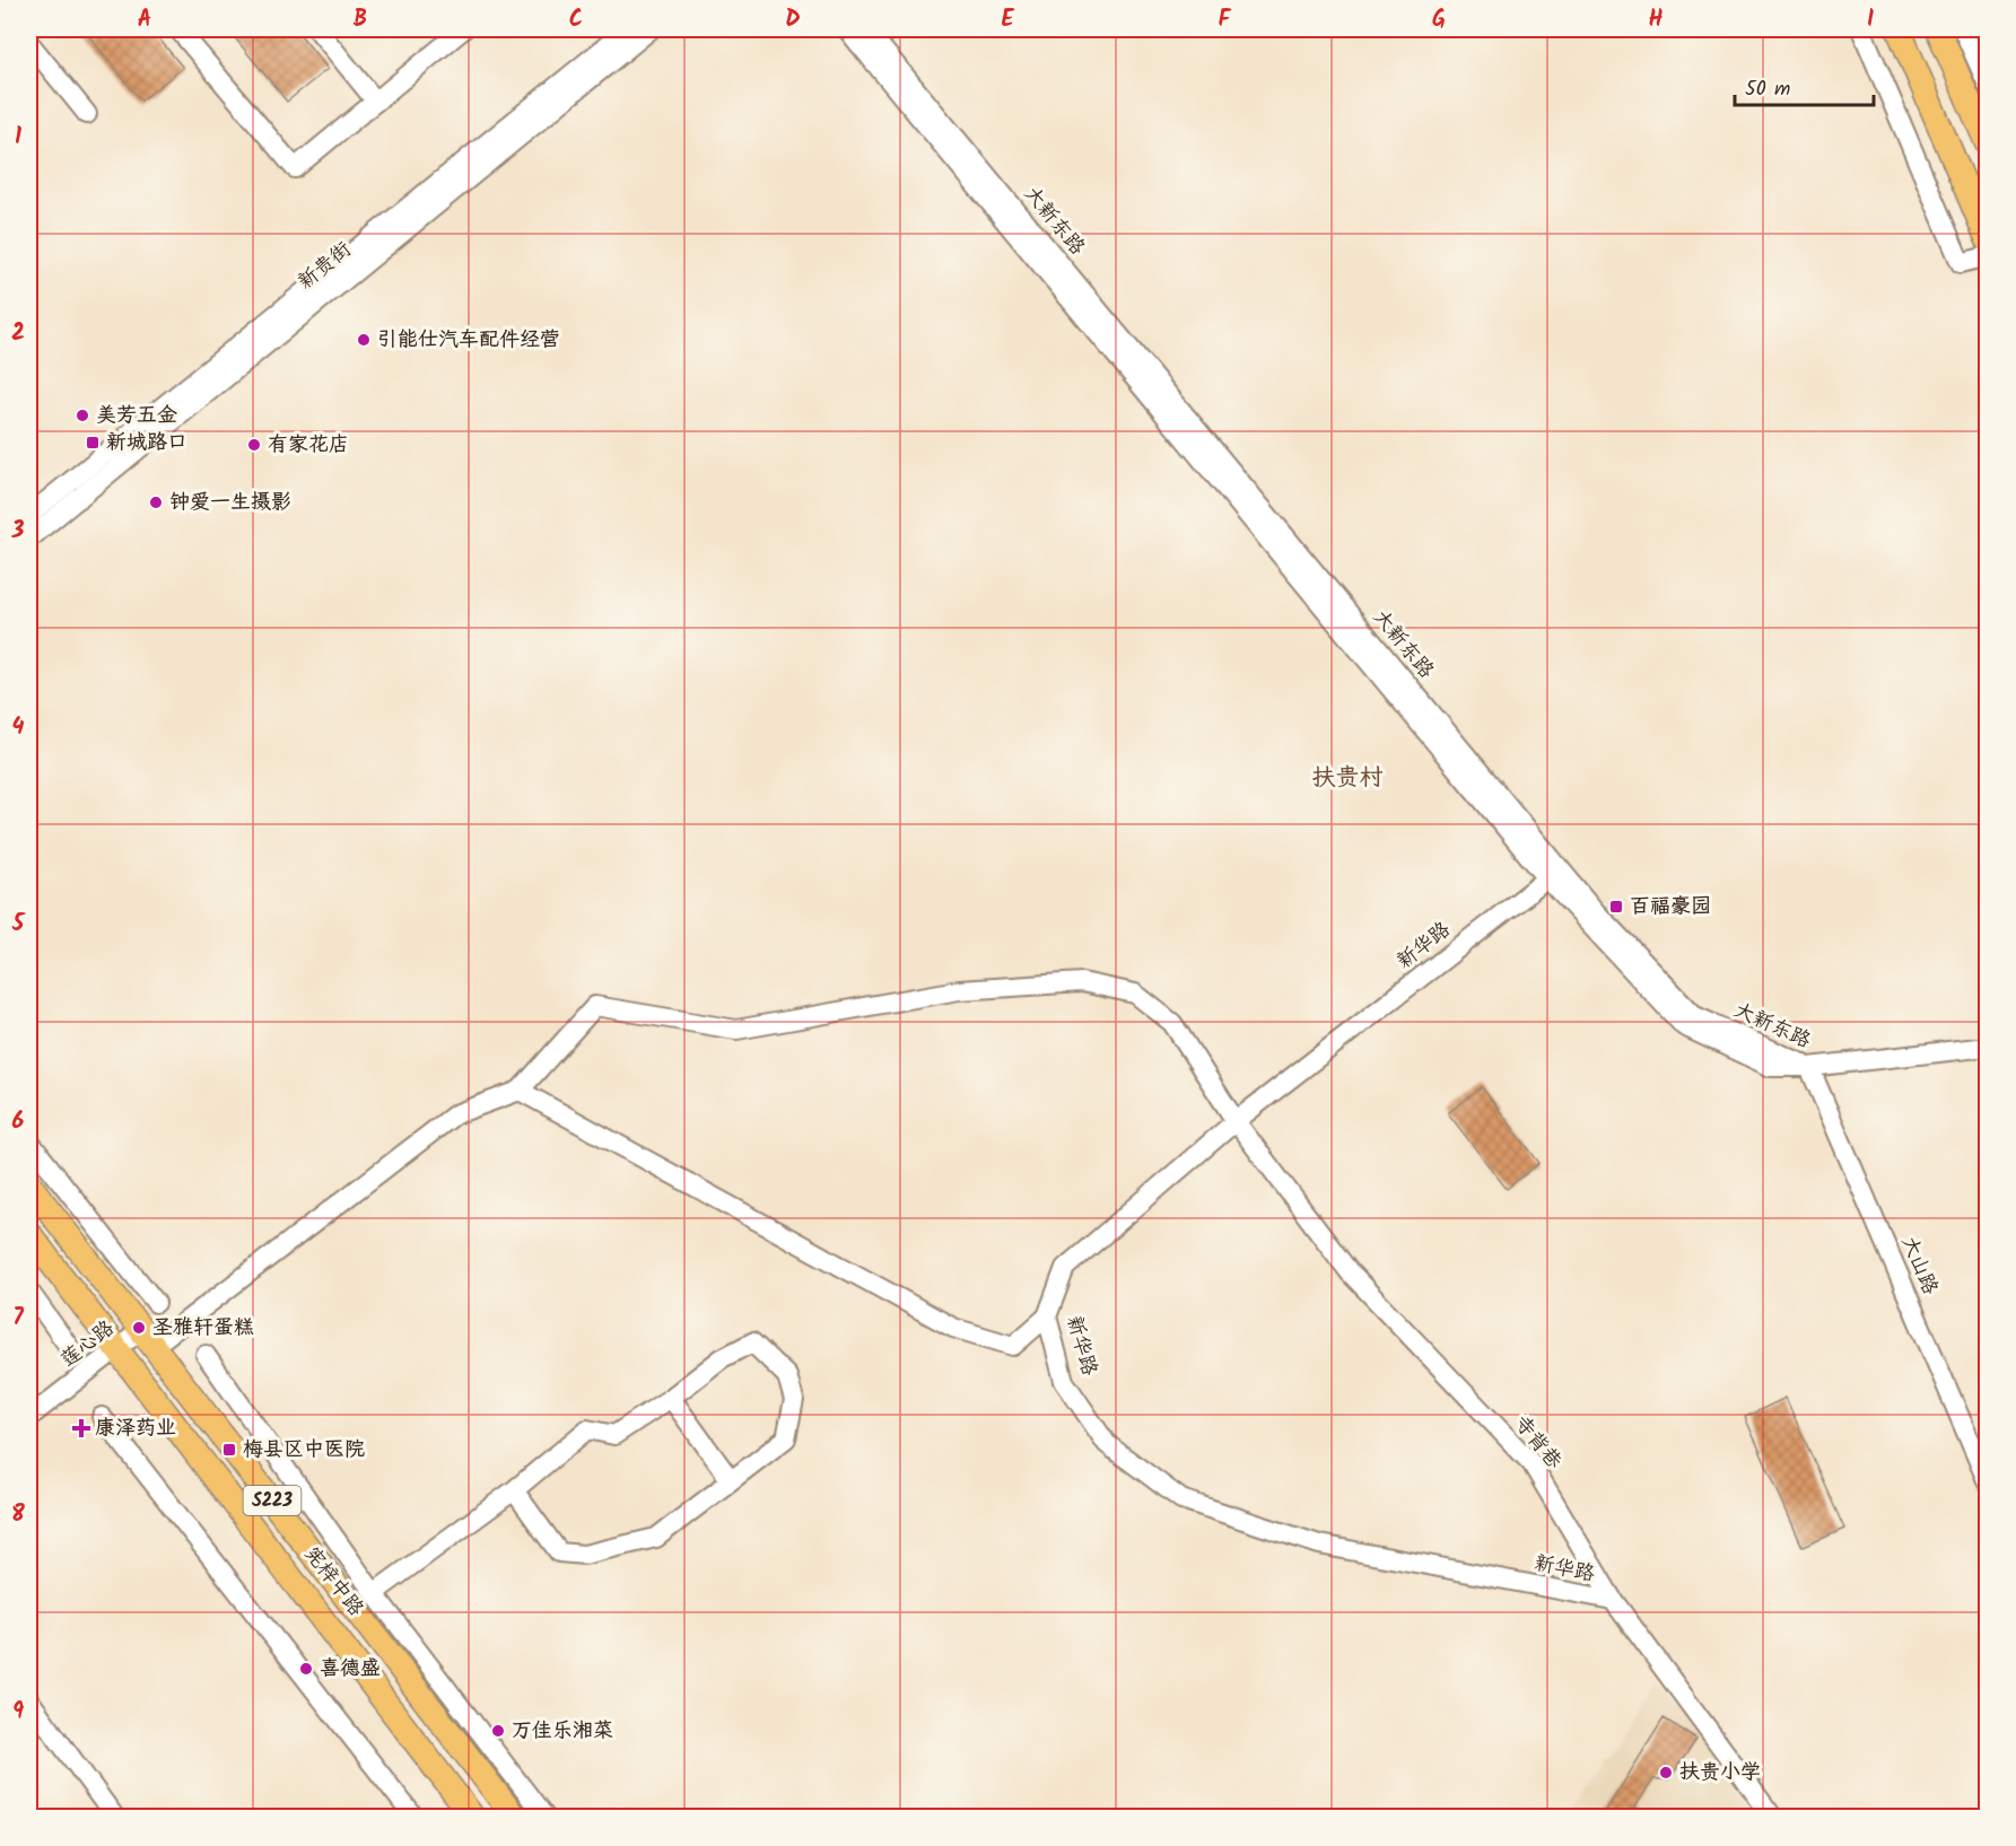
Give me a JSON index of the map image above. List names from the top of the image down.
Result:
{
  "streets": {
    "main road": ["S223", "宪梓中路"],
    "street": [
      "大新东路",
      "新贵街",
      "新华路",
      "大山路",
      "莲心路",
      "寺背巷"
    ]
  },
  "crossings": [
    ["大新东路", "新华路"],
    ["大新东路", "大山路"],
    ["新华路", "寺背巷"],
    ["莲心路", "寺背巷"],
    ["莲心路", "宪梓中路"]
  ],
  "districts": ["扶贵村"],
  "places": {
    "other": [
      "引能仕汽车配件经营",
      "美芳五金",
      "有家花店",
      "钟爱一生摄影",
      "圣雅轩蛋糕",
      "喜德盛",
      "万佳乐湘菜",
      "扶贵小学"
    ],
    "transit": ["新城路口", "百福豪园", "梅县区中医院"],
    "health": ["康泽药业"]
  },
  "scale_bar": "50 m",
  "grid": {
    "columns": [
      "A",
      "B",
      "C",
      "D",
      "E",
      "F",
      "G",
      "H",
      "I"
    ],
    "rows": [
      "1",
      "2",
      "3",
      "4",
      "5",
      "6",
      "7",
      "8",
      "9"
    ]
  }
}
